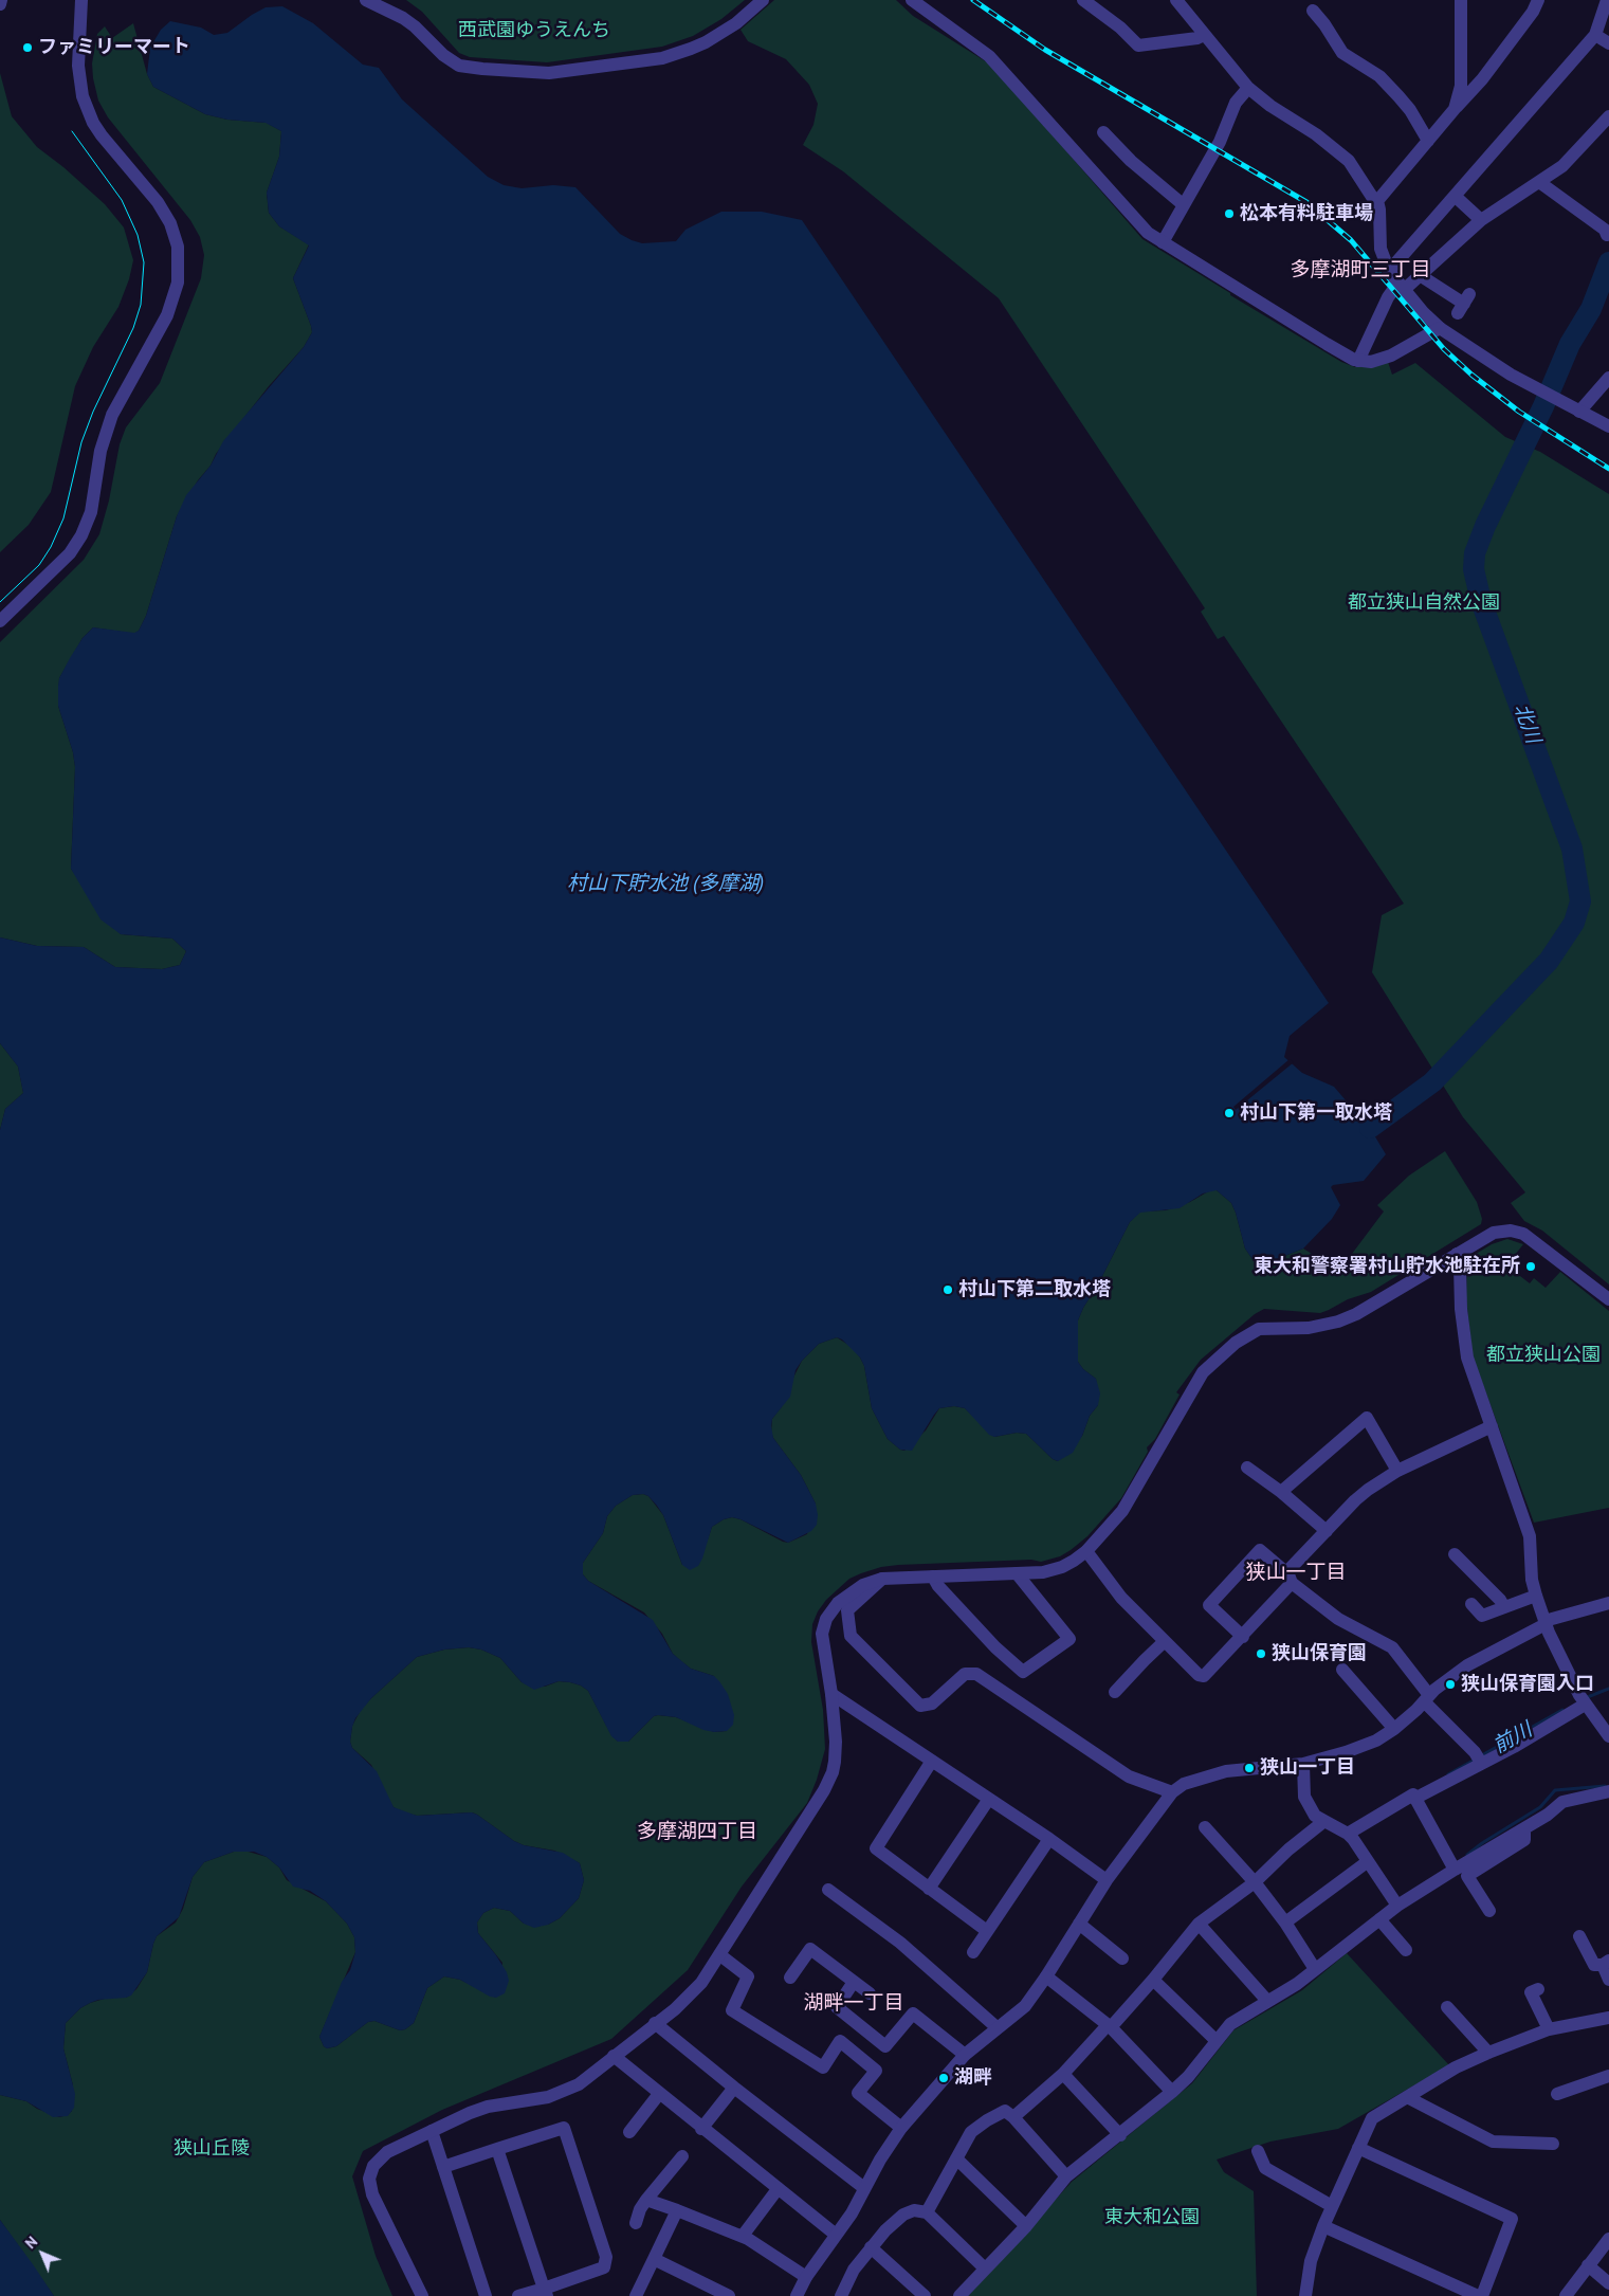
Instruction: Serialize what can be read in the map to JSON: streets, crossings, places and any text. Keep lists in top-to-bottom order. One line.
{"districts":["多摩湖町三丁目","狭山一丁目","多摩湖四丁目","湖畔一丁目"],"water":["北川","村山下貯水池 (多摩湖)","前川"],"parks":["西武園ゆうえんち","都立狭山自然公園","都立狭山公園","狭山丘陵","東大和公園"],"places":["ファミリーマート","松本有料駐車場","村山下第一取水塔","東大和警察署村山貯水池駐在所","村山下第二取水塔","狭山保育園","狭山保育園入口","狭山一丁目","湖畔"],"north":"top left"}
